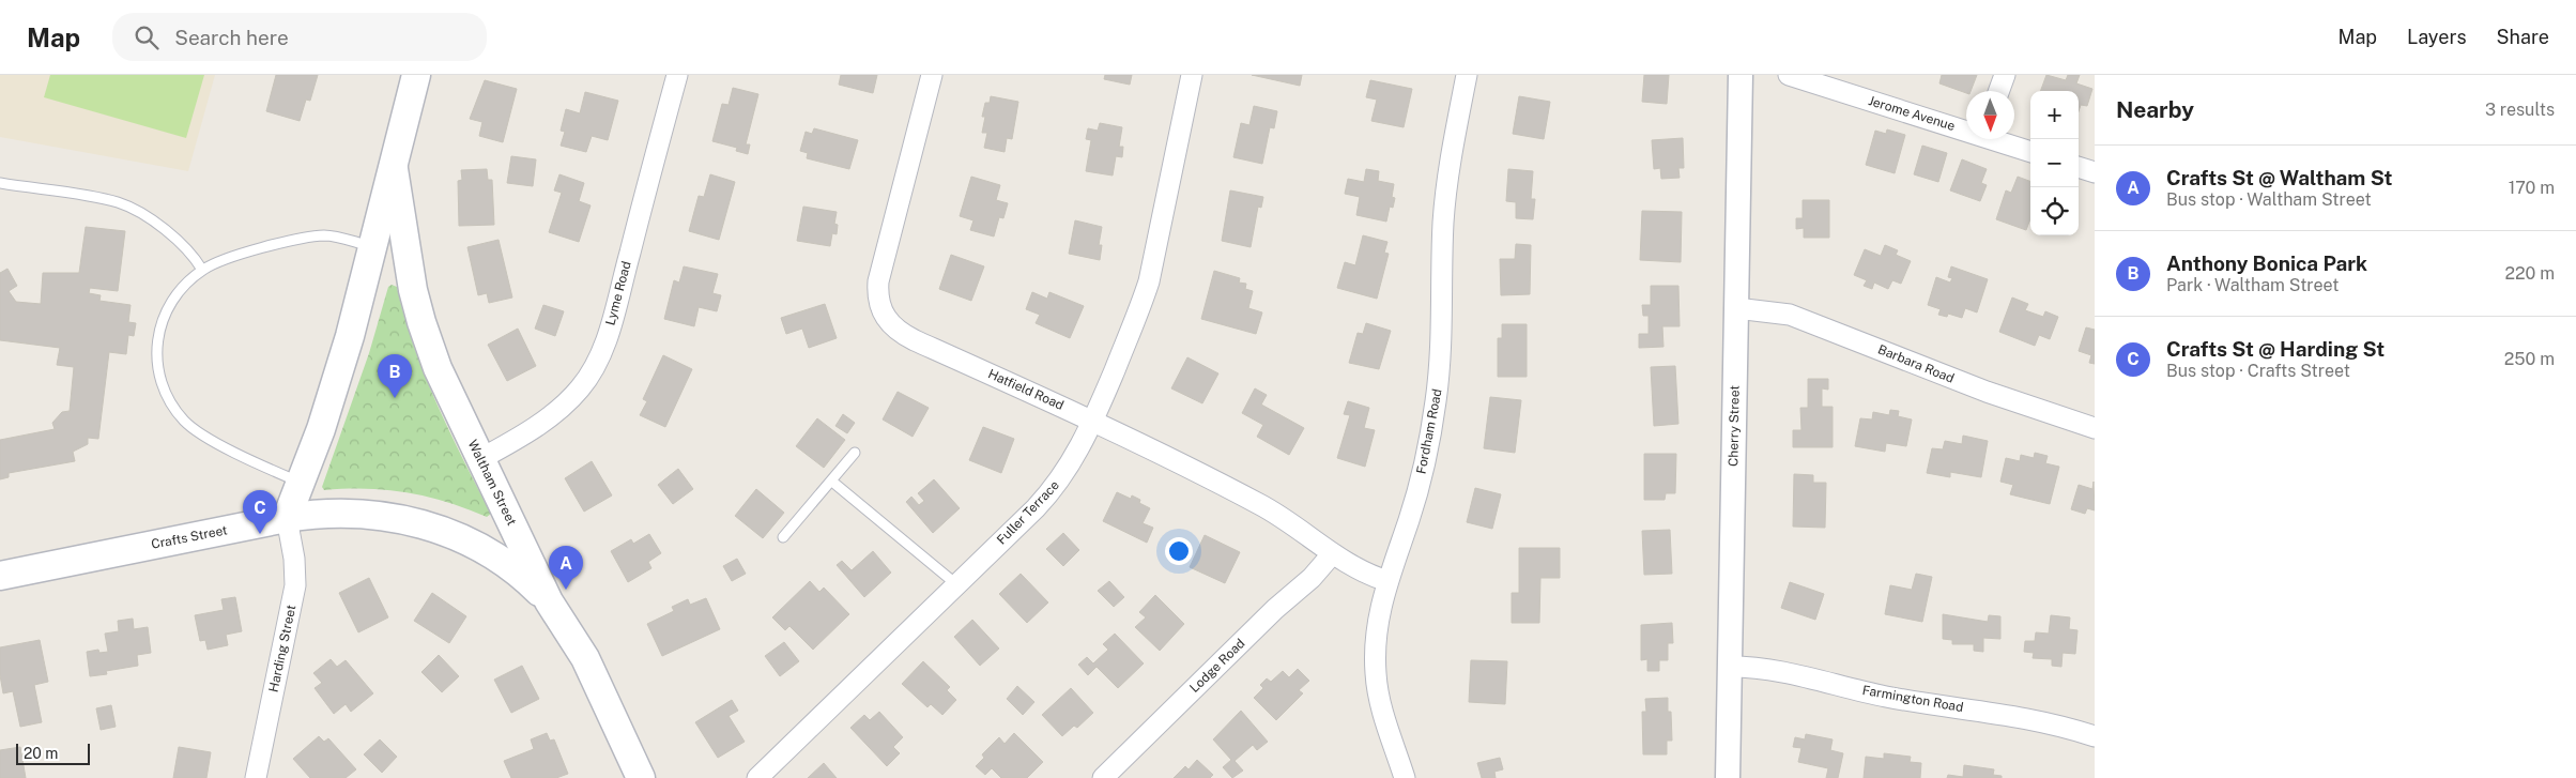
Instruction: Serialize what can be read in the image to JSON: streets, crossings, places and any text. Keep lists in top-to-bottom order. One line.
{"streets":{"main road":["Waltham Street","Crafts Street"],"street":["Jerome Avenue","Lyme Road","Barbara Road","Hatfield Road","Cherry Street","Fordham Road","Fuller Terrace","Harding Street","Lodge Road","Farmington Road"]},"crossings":[["Lyme Road","Waltham Street"],["Barbara Road","Cherry Street"],["Hatfield Road","Fordham Road"],["Hatfield Road","Fuller Terrace"],["Hatfield Road","Lodge Road"],["Cherry Street","Farmington Road"],["Waltham Street","Crafts Street"],["Waltham Street","Harding Street"],["Crafts Street","Harding Street"]],"scale_bar":"20 m","north":"bottom","page":{"header":"Map","search":"Search here","nav":["Map","Layers","Share"],"heading":["Nearby","3 results"],"map_buttons":["+","−"],"list":[{"mark":"A","name":"Crafts St @ Waltham St","note":"Bus stop · Waltham Street","value":"170 m"},{"mark":"B","name":"Anthony Bonica Park","note":"Park · Waltham Street","value":"220 m"},{"mark":"C","name":"Crafts St @ Harding St","note":"Bus stop · Crafts Street","value":"250 m"}],"pins":["B","C","A"],"scale":"20 m"}}
